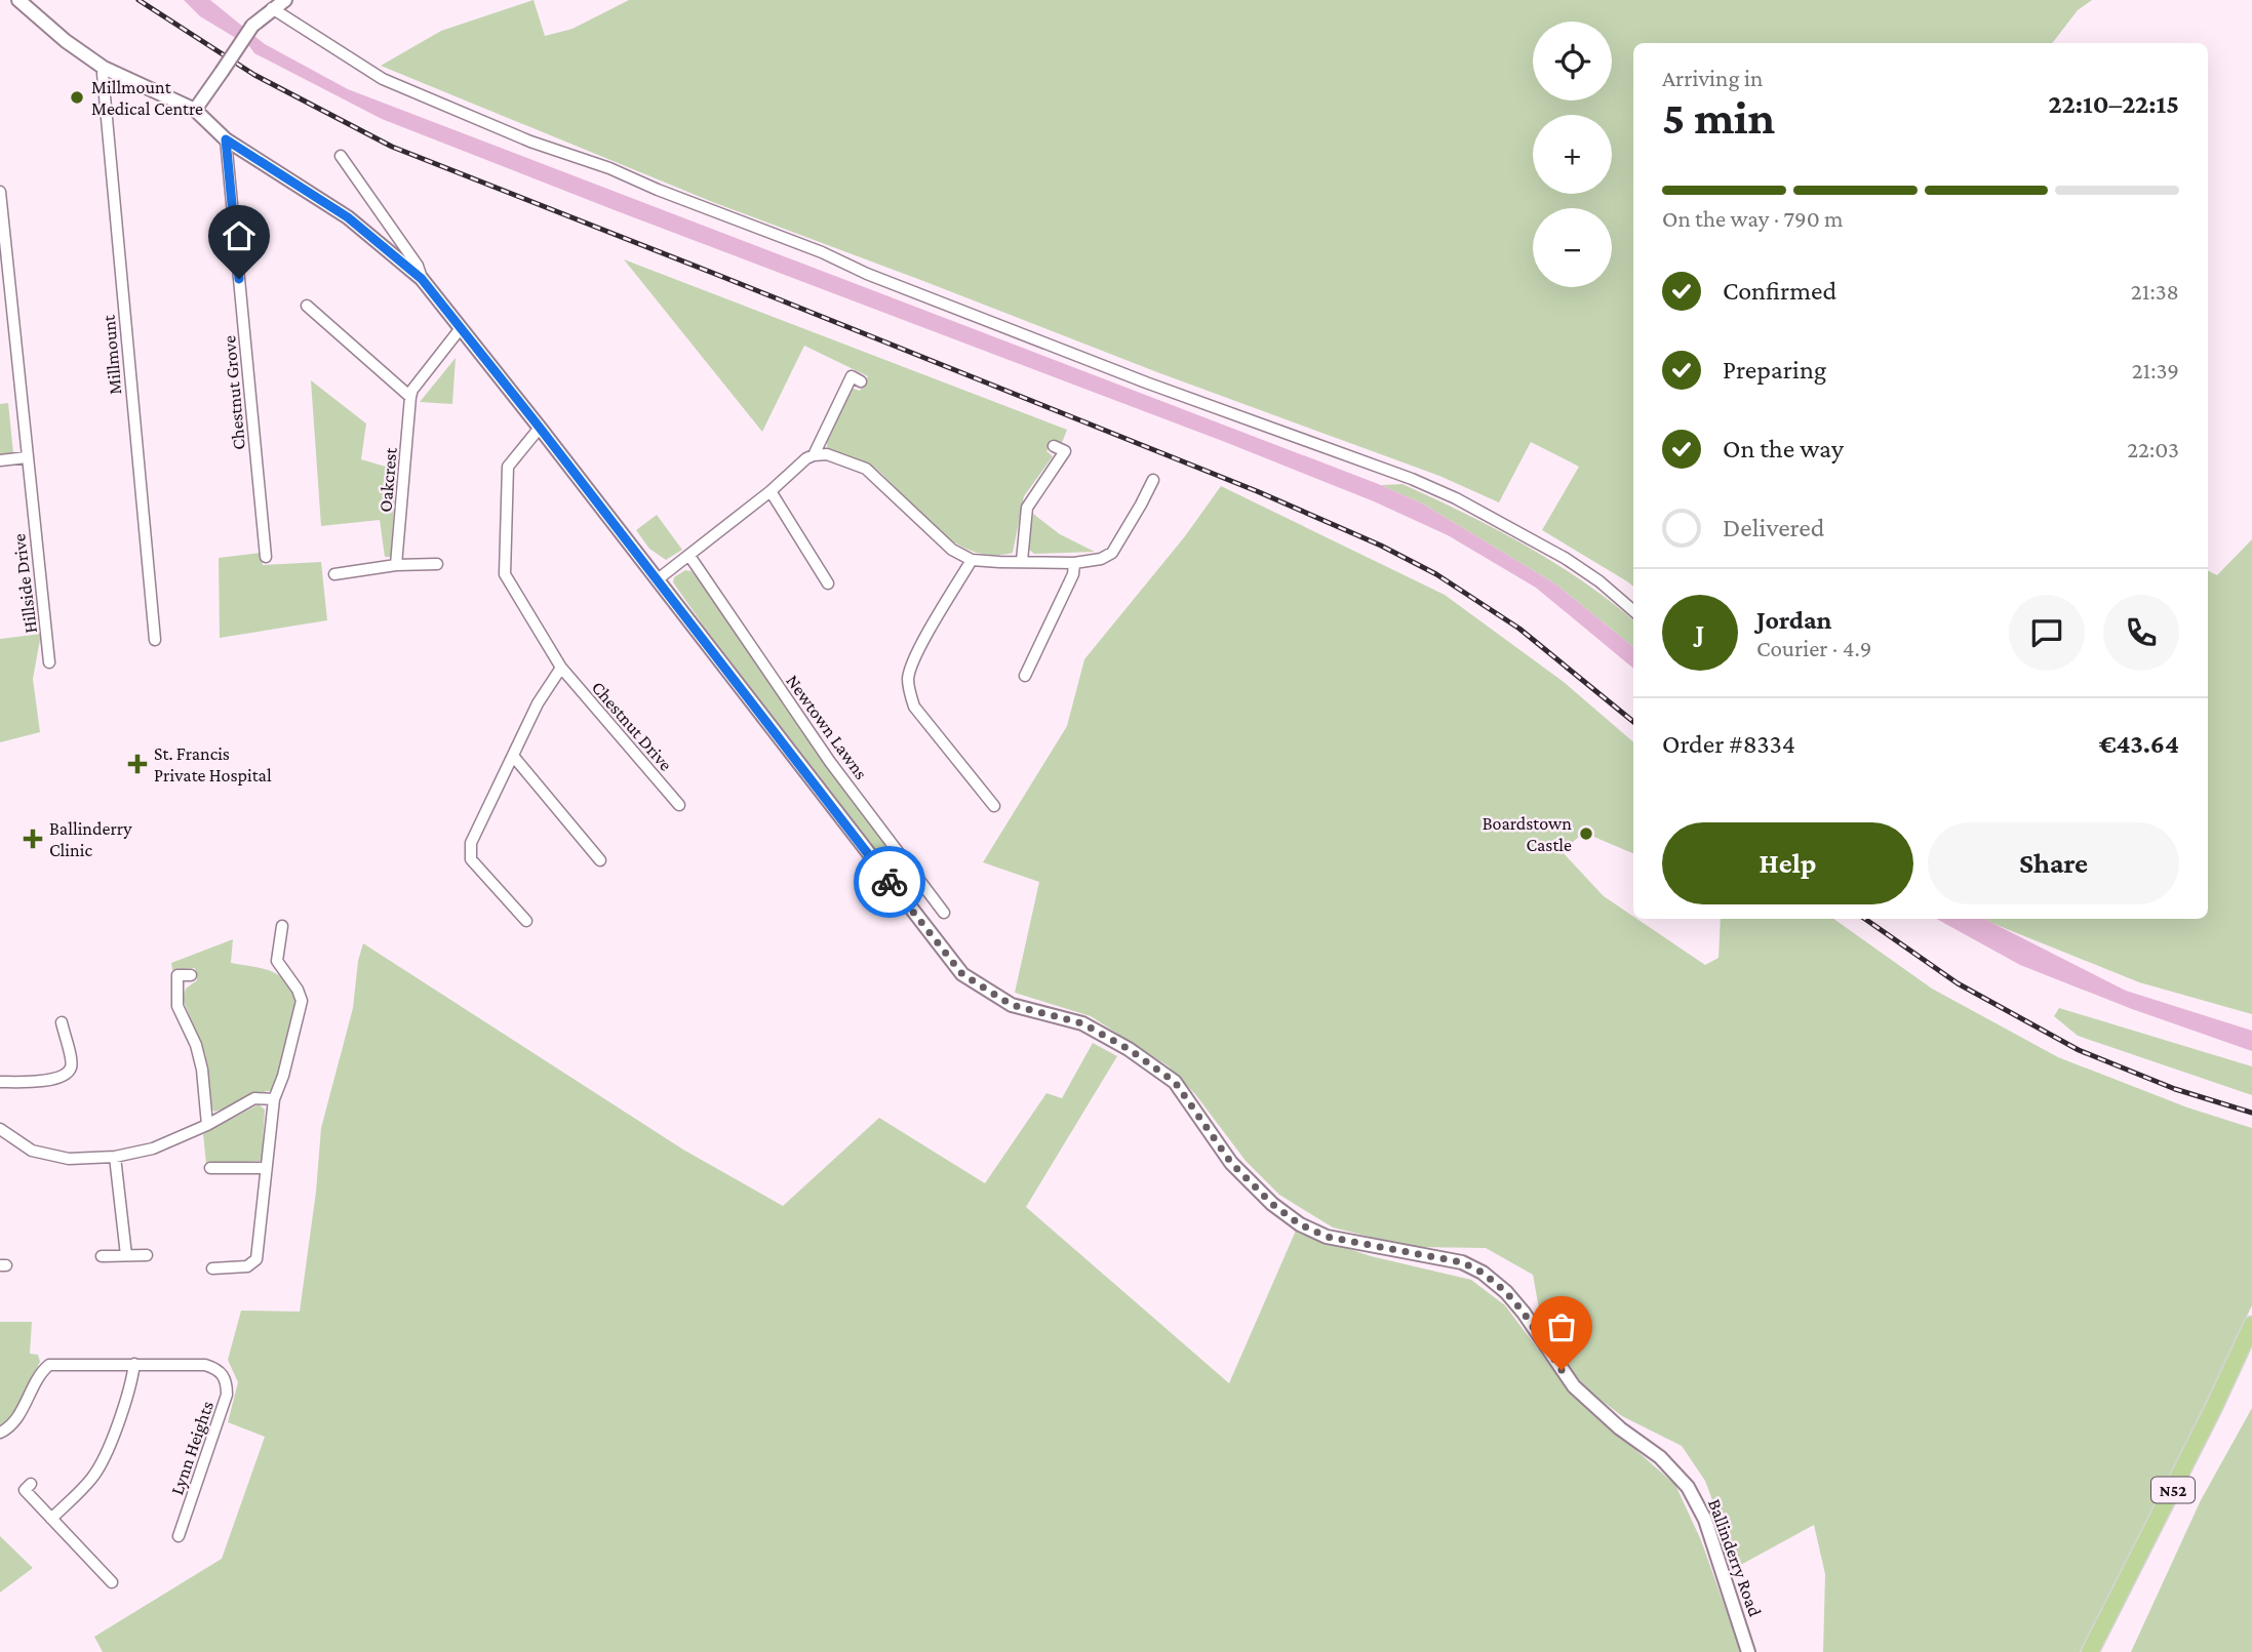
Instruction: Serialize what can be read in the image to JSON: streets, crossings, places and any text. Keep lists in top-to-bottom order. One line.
{"streets":{"main road":["N52"],"street":["Millmount","Chestnut Grove","Oakcrest","Hillside Drive","Chestnut Drive","Newtown Lawns","Lynn Heights","Ballinderry Road"]},"crossings":[["Millmount","Ballinderry Road"],["Chestnut Grove","Ballinderry Road"],["Oakcrest","Ballinderry Road"],["Chestnut Drive","Ballinderry Road"]],"places":{"other":["Millmount Medical Centre","Boardstown Castle"],"health":["St. Francis Private Hospital","Ballinderry Clinic"]},"page":{"map_buttons":["+","−"],"heading":["5 min","Arriving in","22:10–22:15"],"panel":["Jordan","Courier · 4.9","Order #8334","€43.64"],"bar":"On the way · 790 m","list":[["Confirmed","21:38"],["Preparing","21:39"],["On the way","22:03"],"Delivered"],"round":"J","buttons":["Help","Share"]}}
